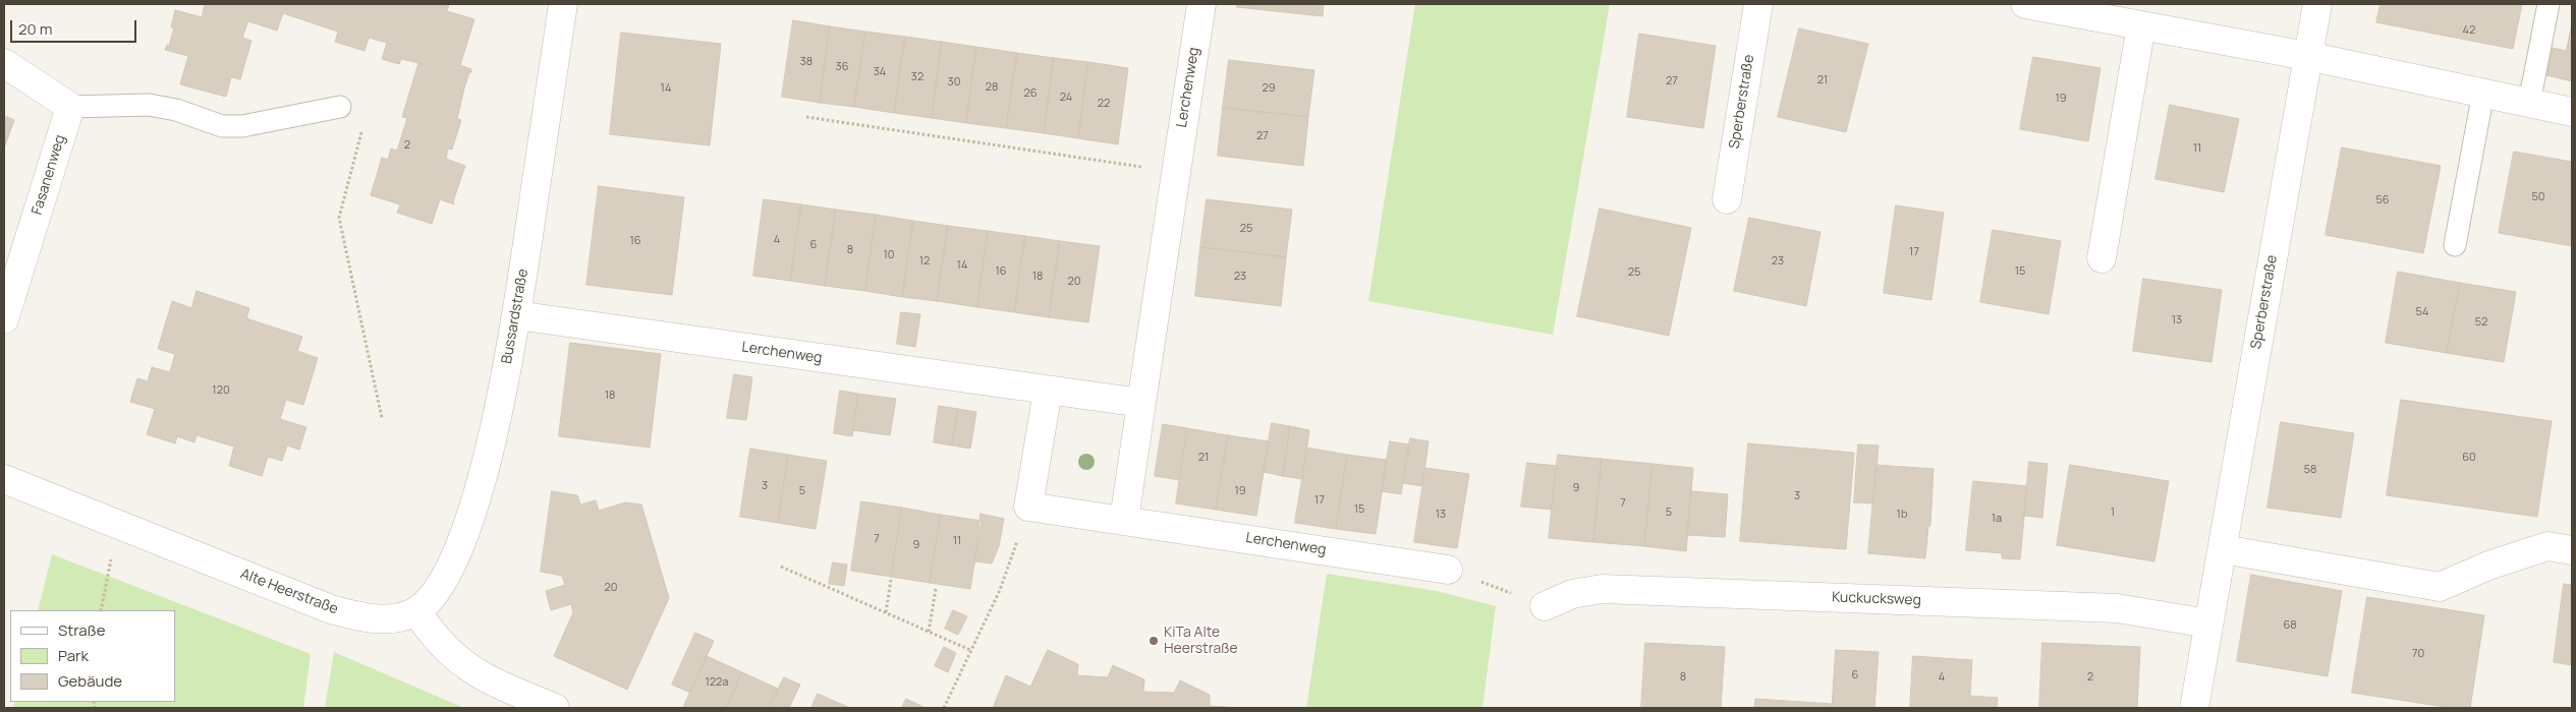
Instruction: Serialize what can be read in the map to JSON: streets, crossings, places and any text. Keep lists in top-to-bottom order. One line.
{"streets":{"street":["Lerchenweg","Sperberstraße","Fasanenweg","Bussardstraße","Alte Heerstraße","Kuckucksweg"]},"crossings":[["Lerchenweg","Bussardstraße"],["Sperberstraße","Kuckucksweg"],["Bussardstraße","Alte Heerstraße"]],"places":["KiTa Alte Heerstraße"],"house_numbers":["42","38","36","34","32","21","27","30","28","14","29","26","24","19","22","27","2","11","50","56","25","4","16","6","8","17","10","12","23","14","16","15","25","18","23","20","54","13","52","120","18","21","60","58","3","9","5","19","3","17","7","15","5","1","13","1b","1a","7","11","9","20","68","70","6","8","4","2","122a"],"legend":["Straße","Park","Gebäude"],"scale_bar":"20 m"}
